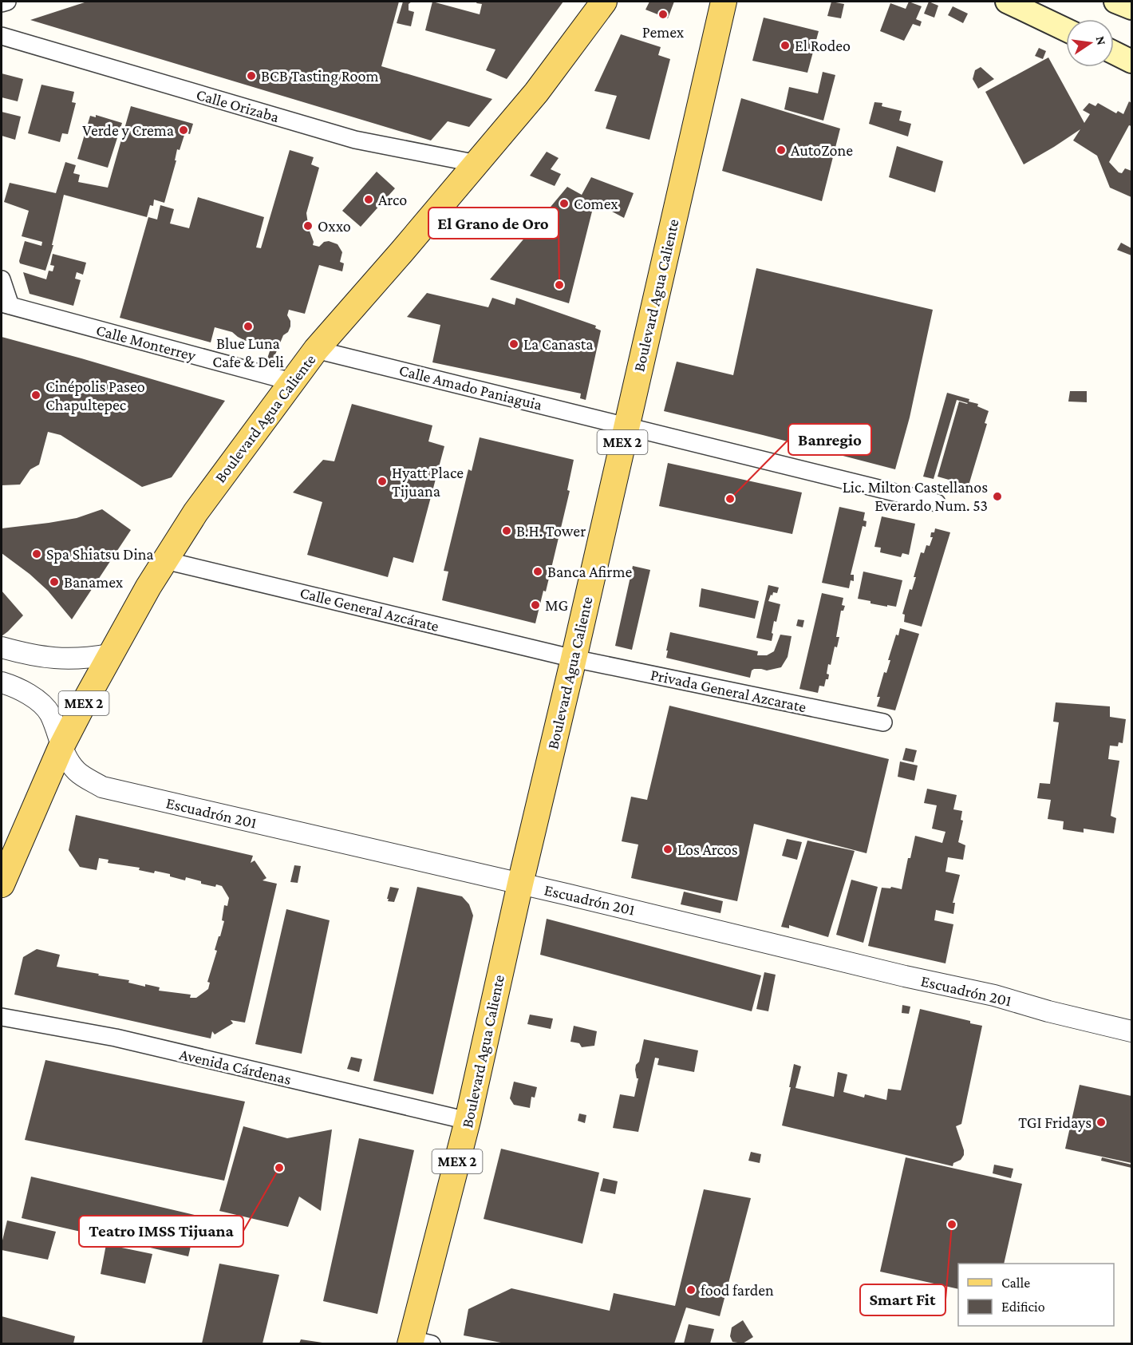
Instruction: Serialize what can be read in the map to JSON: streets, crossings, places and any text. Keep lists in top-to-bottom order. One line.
{"streets":{"main road":["Boulevard Agua Caliente","MEX 2"],"street":["Calle Orizaba","Calle Monterrey","Calle Amado Paniaguia","Calle General Azcárate","Privada General Azcarate","Escuadrón 201","Avenida Cárdenas"]},"crossings":[["Calle Orizaba","Boulevard Agua Caliente"],["Boulevard Agua Caliente","Calle Monterrey"],["Boulevard Agua Caliente","Calle Amado Paniaguia"],["Boulevard Agua Caliente","Calle General Azcárate"],["Boulevard Agua Caliente","Privada General Azcarate"],["Boulevard Agua Caliente","Escuadrón 201"],["Boulevard Agua Caliente","Avenida Cárdenas"],["Calle General Azcárate","Privada General Azcarate"]],"places":["Pemex","El Rodeo","BCB Tasting Room","Verde y Crema","AutoZone","Arco","Comex","Oxxo","El Grano de Oro","Blue Luna Cafe & Deli","La Canasta","Cinépolis Paseo Chapultepec","Hyatt Place Tijuana","Lic. Milton Castellanos Everardo Num. 53","Banregio","B.H. Tower","Spa Shiatsu Dina","Banca Afirme","Banamex","MG","Los Arcos","TGI Fridays","Teatro IMSS Tijuana","Smart Fit","food farden"],"legend":["Calle","Edificio"],"north":"right"}
